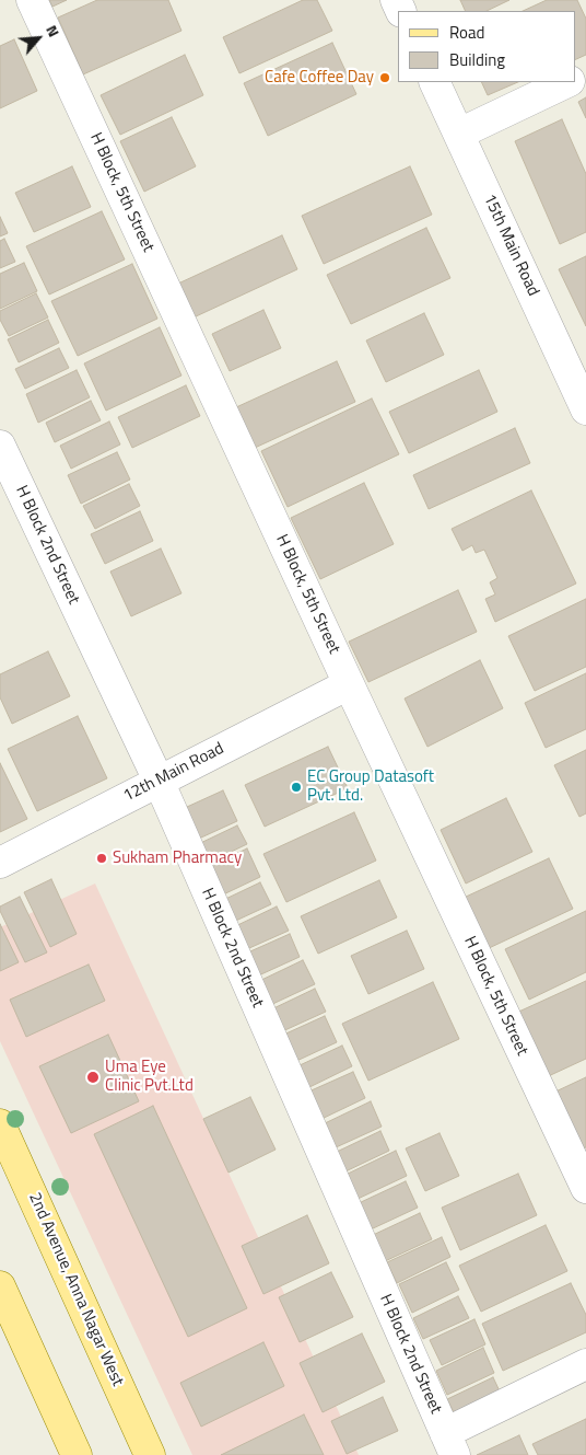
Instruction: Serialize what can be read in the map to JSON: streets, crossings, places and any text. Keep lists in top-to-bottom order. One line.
{"streets":{"main road":["2nd Avenue, Anna Nagar West"],"street":["H Block, 5th Street","15th Main Road","H Block 2nd Street","12th Main Road"]},"crossings":[["H Block, 5th Street","12th Main Road"],["H Block 2nd Street","12th Main Road"]],"places":["Cafe Coffee Day","EC Group Datasoft Pvt. Ltd.","Sukham Pharmacy","Uma Eye Clinic Pvt.Ltd"],"legend":["Road","Building"],"north":"top right"}
